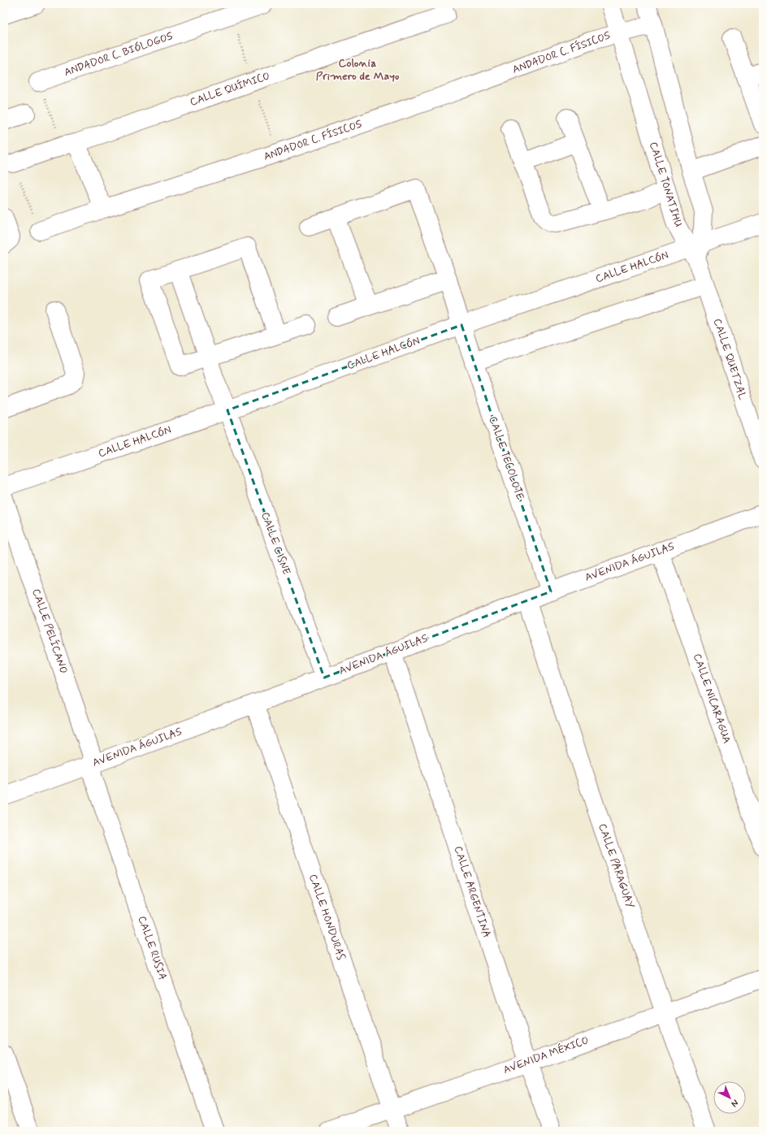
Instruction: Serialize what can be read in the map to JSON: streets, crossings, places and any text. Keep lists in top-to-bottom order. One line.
{"streets":{"street":["ANDADOR C. FÍSICOS","ANDADOR C. BIÓLOGOS","CALLE QUÍMICO","CALLE TONATIHU","CALLE HALCÓN","CALLE QUETZAL","CALLE TECOLOTE","CALLE CISNE","AVENIDA ÁGUILAS","CALLE PELÍCANO","CALLE NICARAGUA","CALLE PARAGUAY","CALLE ARGENTINA","CALLE HONDURAS","CALLE RUSIA","AVENIDA MÉXICO"]},"crossings":[["ANDADOR C. FÍSICOS","CALLE TONATIHU"],["CALLE TONATIHU","CALLE HALCÓN"],["CALLE TONATIHU","CALLE QUETZAL"],["CALLE HALCÓN","CALLE QUETZAL"],["CALLE HALCÓN","CALLE TECOLOTE"],["CALLE HALCÓN","CALLE CISNE"],["CALLE TECOLOTE","AVENIDA ÁGUILAS"],["CALLE CISNE","AVENIDA ÁGUILAS"],["AVENIDA ÁGUILAS","CALLE PELÍCANO"],["AVENIDA ÁGUILAS","CALLE NICARAGUA"],["AVENIDA ÁGUILAS","CALLE PARAGUAY"],["AVENIDA ÁGUILAS","CALLE ARGENTINA"],["AVENIDA ÁGUILAS","CALLE HONDURAS"],["AVENIDA ÁGUILAS","CALLE RUSIA"],["CALLE PELÍCANO","CALLE RUSIA"],["CALLE PARAGUAY","AVENIDA MÉXICO"],["CALLE ARGENTINA","AVENIDA MÉXICO"],["CALLE HONDURAS","AVENIDA MÉXICO"]],"districts":["Colonia Primero de Mayo"],"north":"bottom right"}
